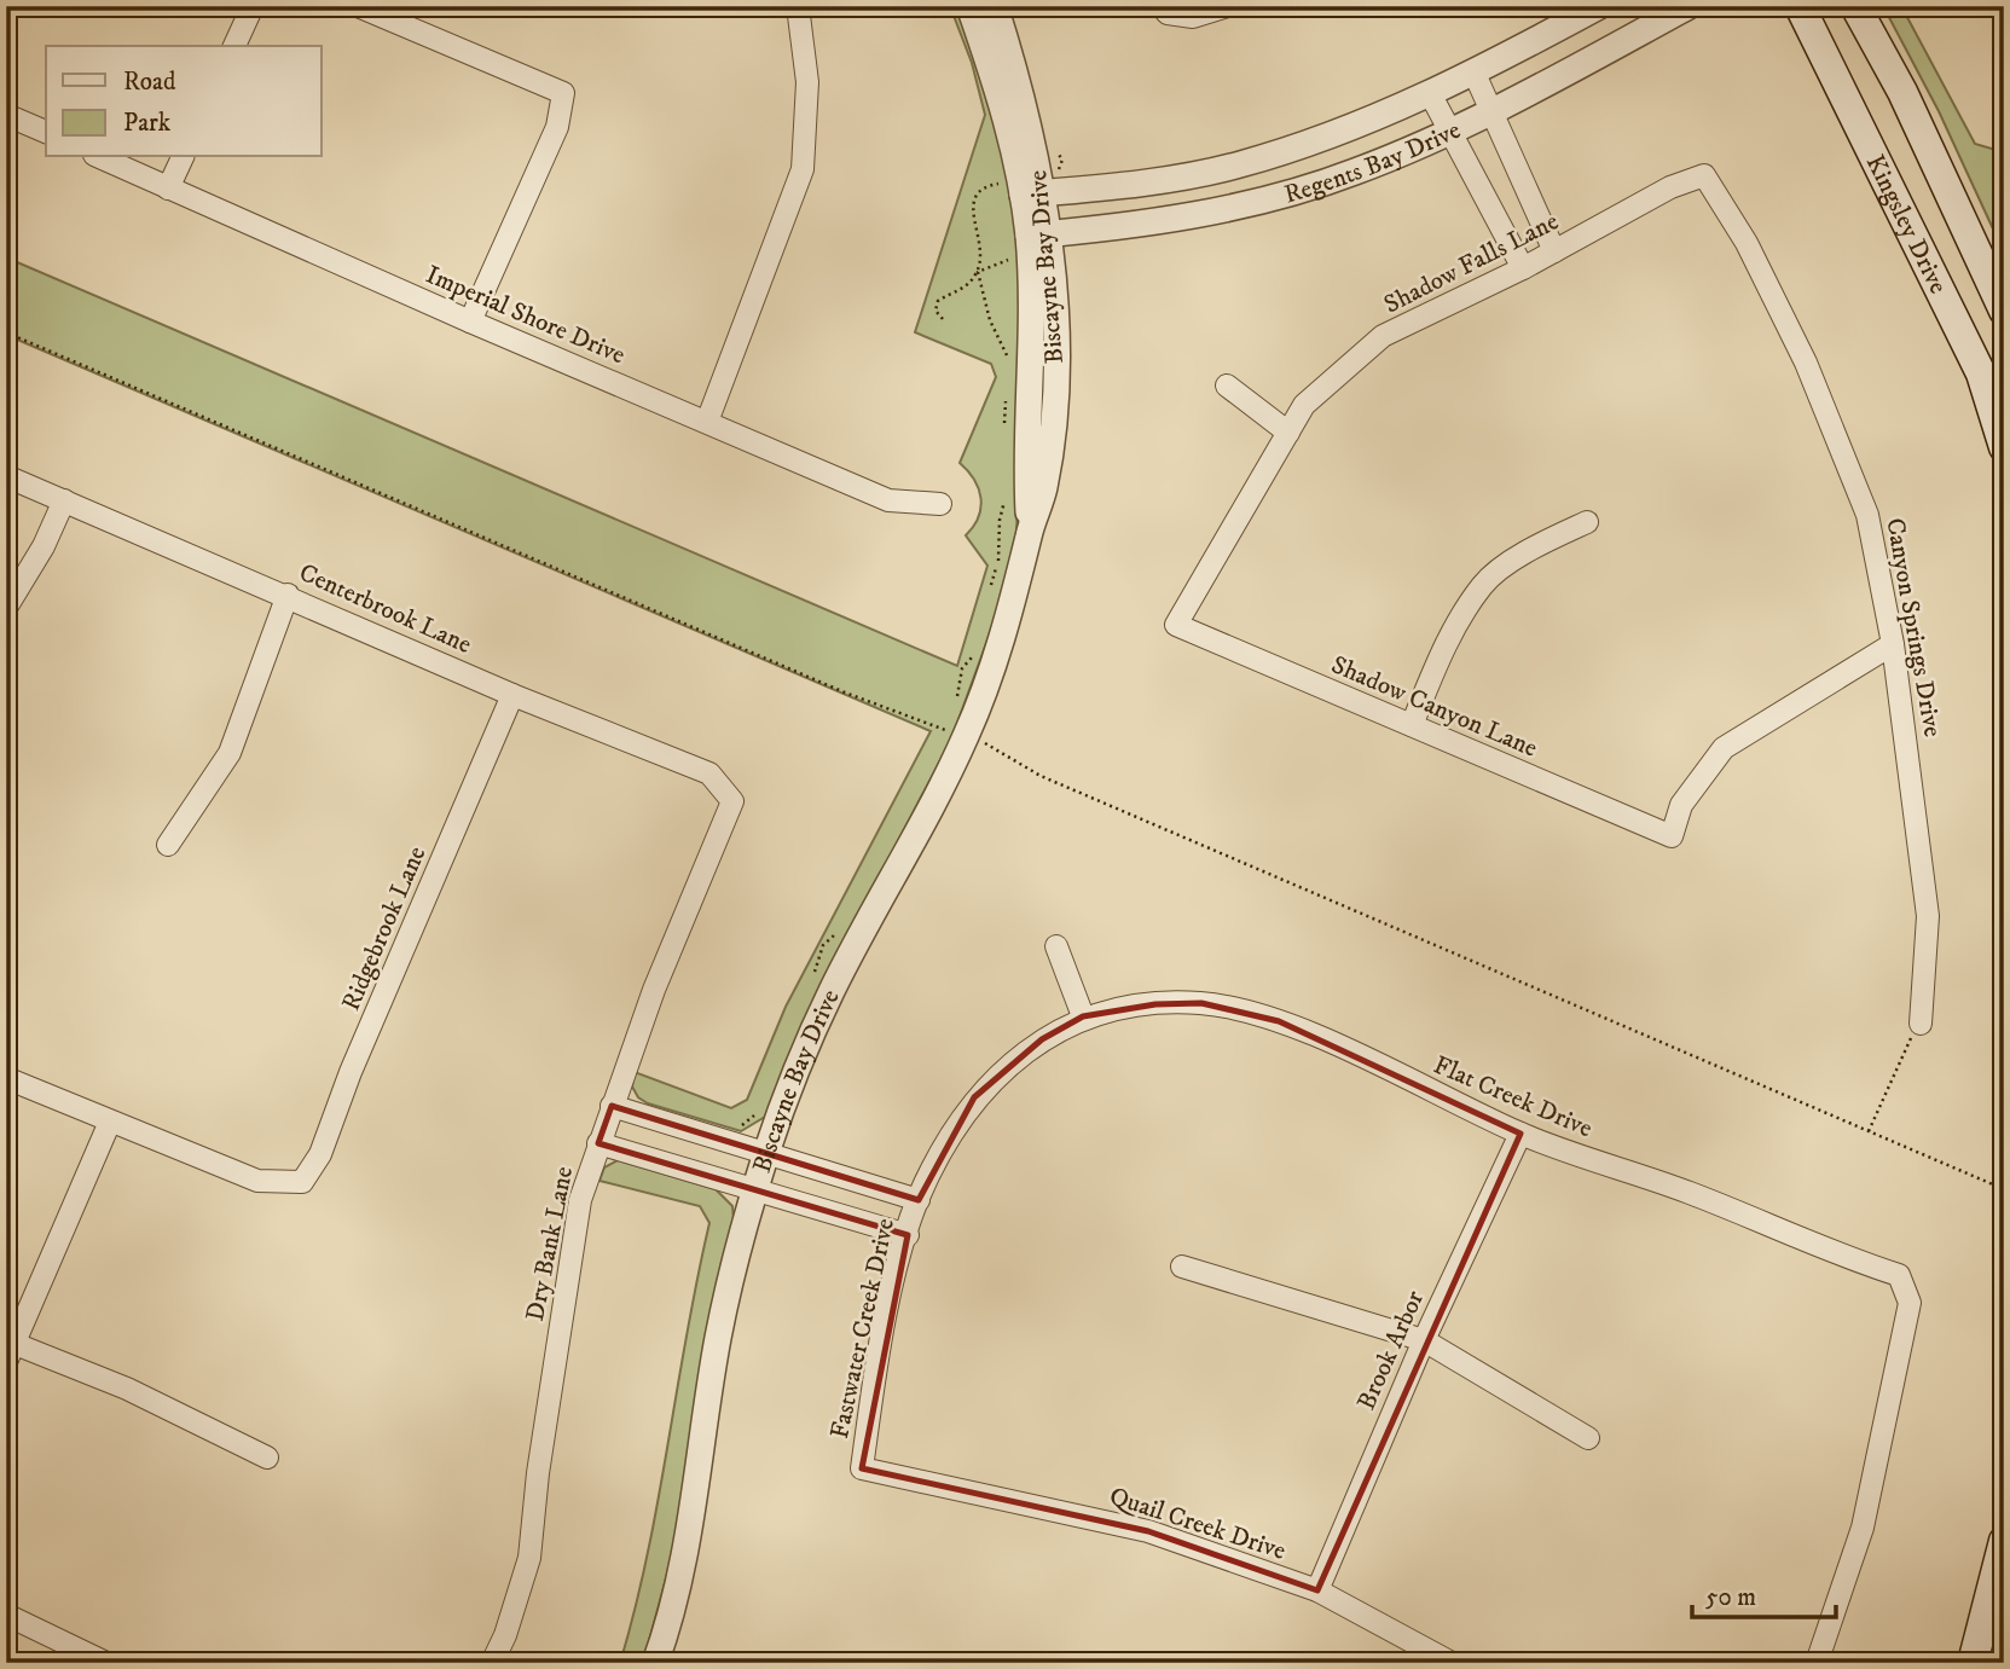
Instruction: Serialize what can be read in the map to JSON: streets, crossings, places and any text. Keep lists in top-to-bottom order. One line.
{"streets":{"main road":["Kingsley Drive"],"street":["Regents Bay Drive","Shadow Falls Lane","Biscayne Bay Drive","Imperial Shore Drive","Centerbrook Lane","Canyon Springs Drive","Shadow Canyon Lane","Ridgebrook Lane","Flat Creek Drive","Dry Bank Lane","Fastwater Creek Drive","Brook Arbor","Quail Creek Drive"]},"crossings":[["Regents Bay Drive","Biscayne Bay Drive"],["Shadow Falls Lane","Canyon Springs Drive"],["Shadow Falls Lane","Shadow Canyon Lane"],["Centerbrook Lane","Ridgebrook Lane"],["Centerbrook Lane","Dry Bank Lane"],["Canyon Springs Drive","Shadow Canyon Lane"],["Flat Creek Drive","Fastwater Creek Drive"],["Flat Creek Drive","Brook Arbor"],["Fastwater Creek Drive","Quail Creek Drive"],["Brook Arbor","Quail Creek Drive"]],"legend":["Road","Park"],"scale_bar":"50 m"}
